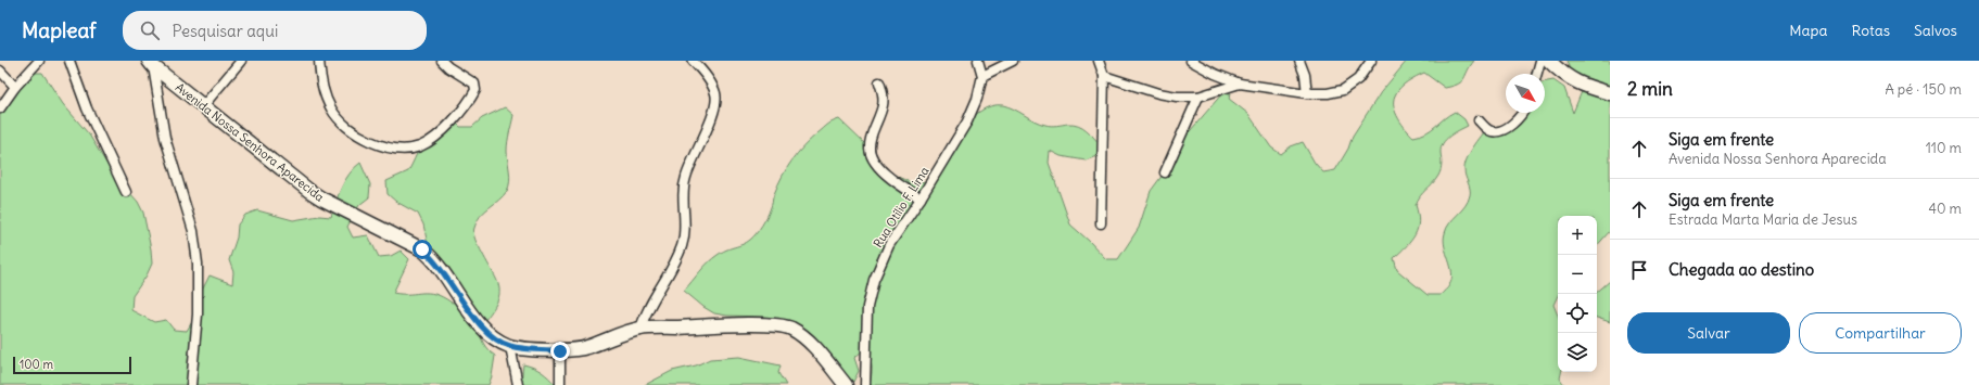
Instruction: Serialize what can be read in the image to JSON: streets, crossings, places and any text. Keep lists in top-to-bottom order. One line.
{"streets":{"street":["Avenida Nossa Senhora Aparecida","Rua Otílio F. Lima"]},"scale_bar":"100 m","north":"bottom right","page":{"header":"Mapleaf","search":"Pesquisar aqui","nav":["Mapa","Rotas","Salvos"],"heading":["2 min","A pé · 150 m"],"list":[["Siga em frente","Avenida Nossa Senhora Aparecida","110 m"],["Siga em frente","Estrada Marta Maria de Jesus","40 m"],"Chegada ao destino"],"map_buttons":["+","−"],"buttons":["Salvar","Compartilhar"],"scale":"100 m"}}
